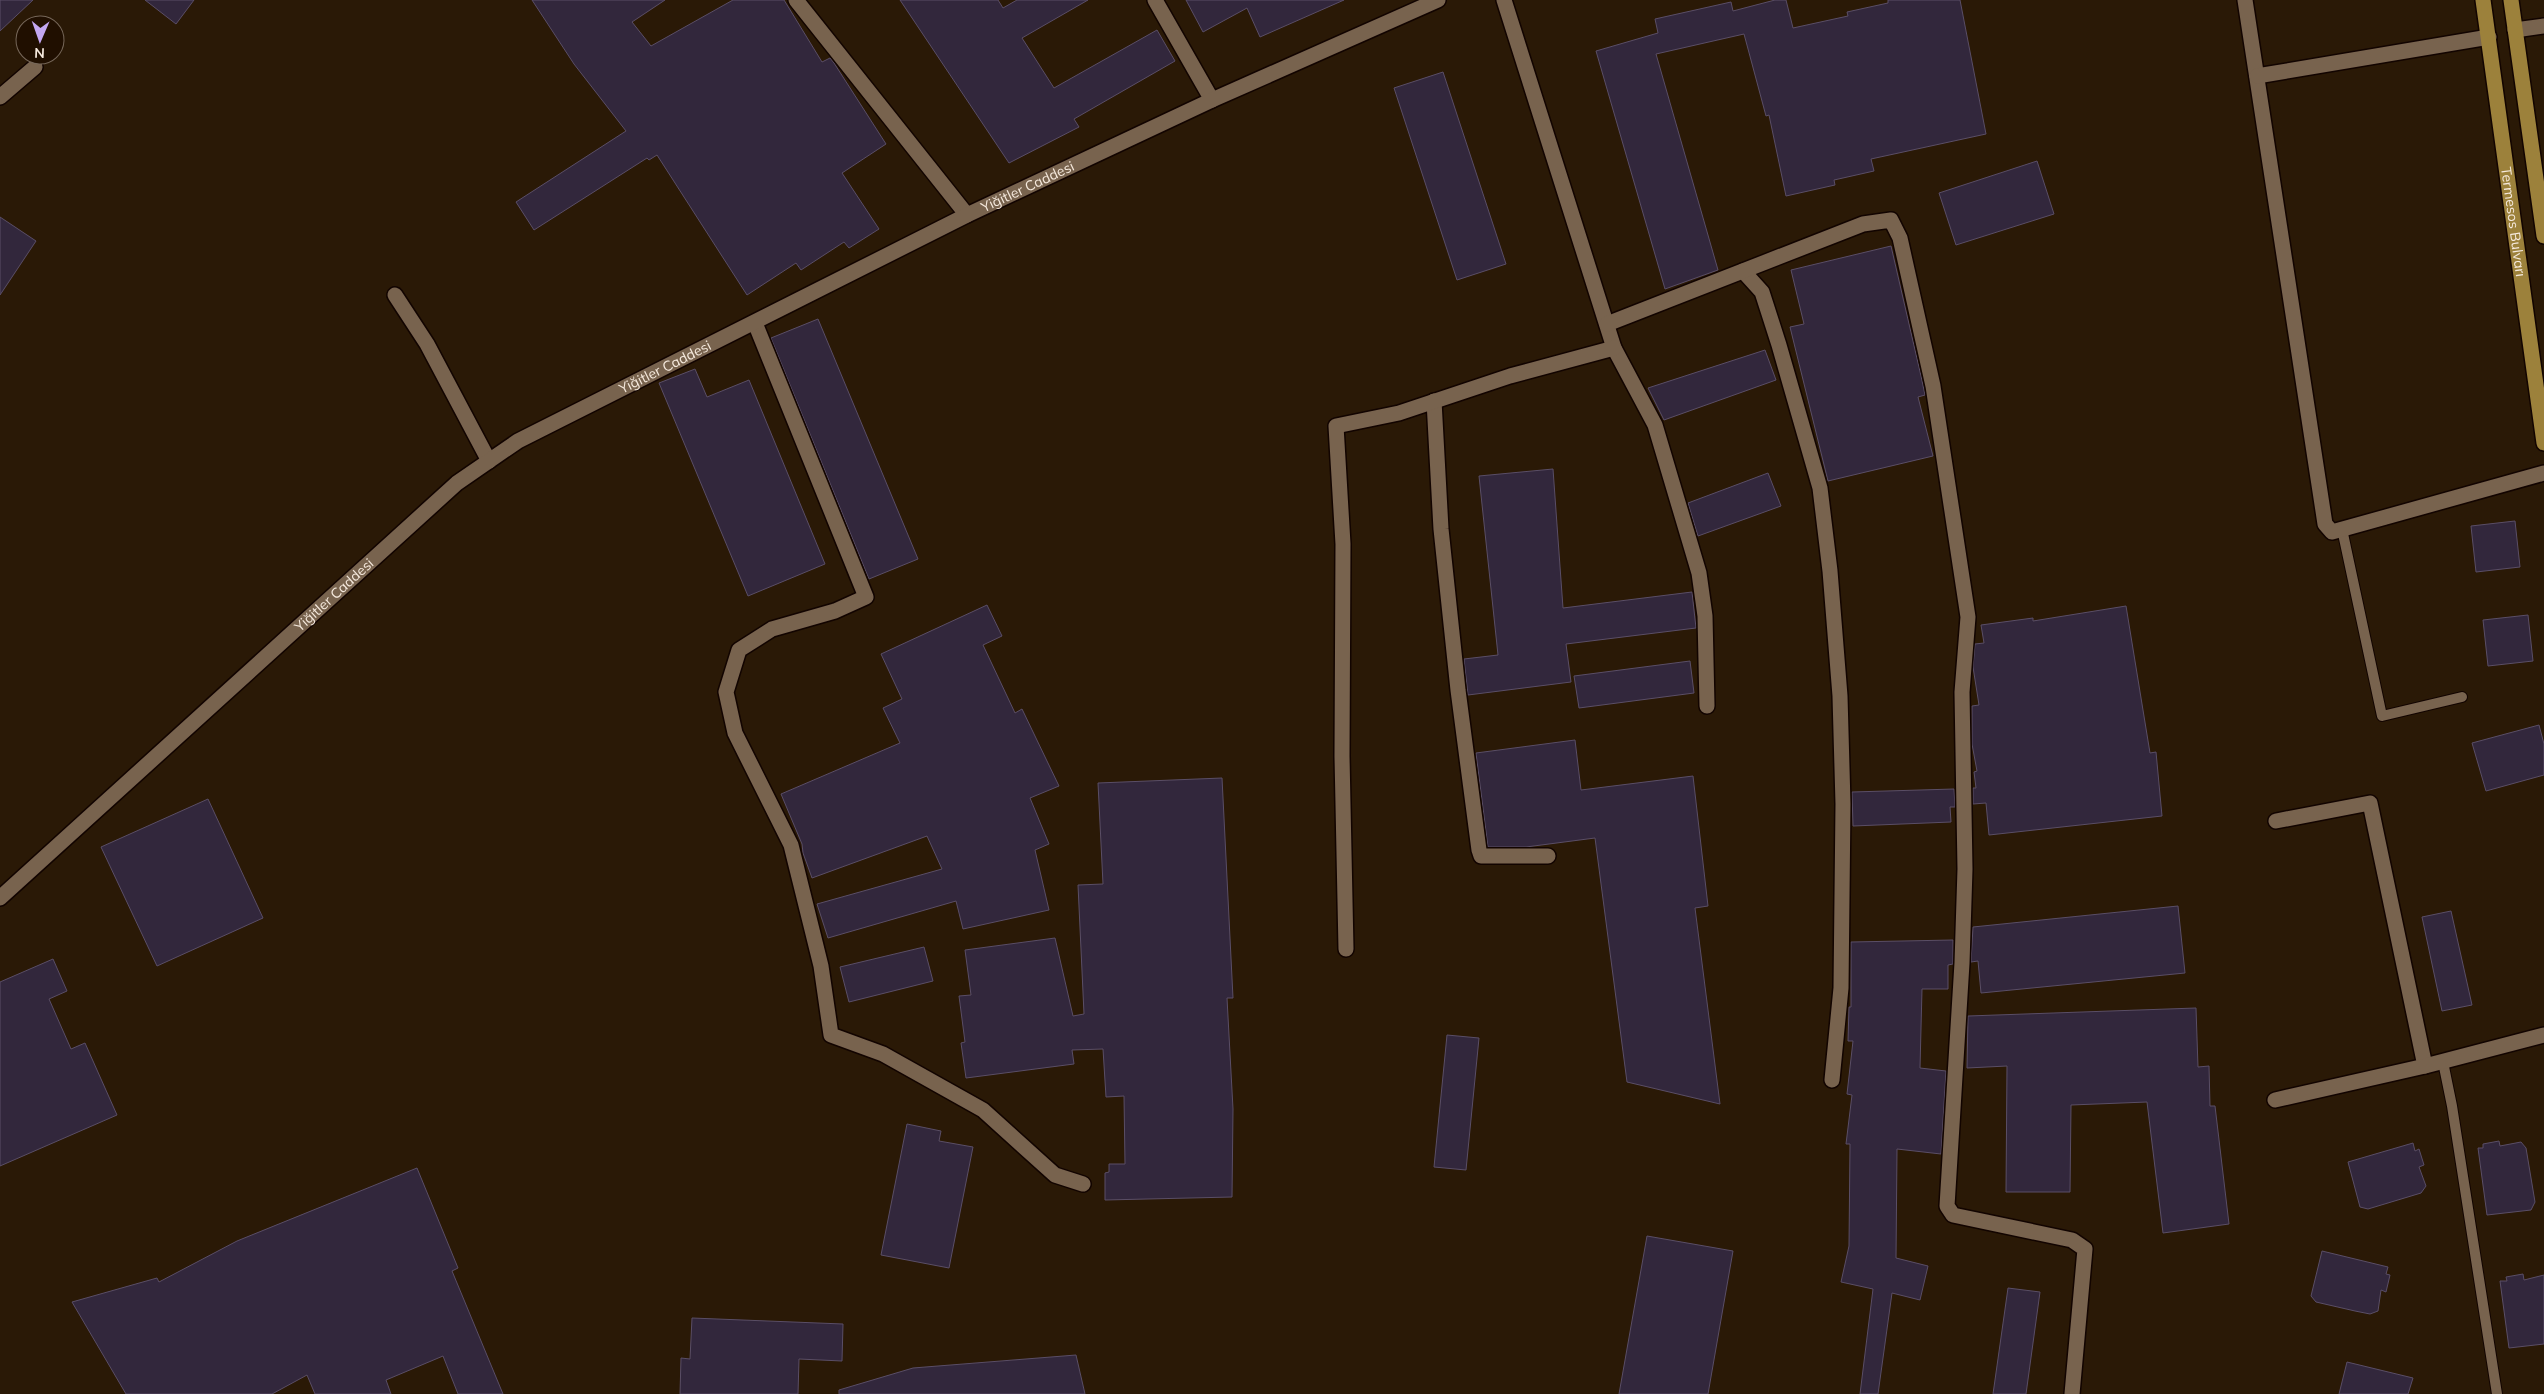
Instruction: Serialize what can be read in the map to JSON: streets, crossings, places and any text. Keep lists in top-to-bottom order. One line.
{"streets":{"main road":["Termesos Bulvarı"],"street":["Yiğitler Caddesi"]},"north":"bottom"}
